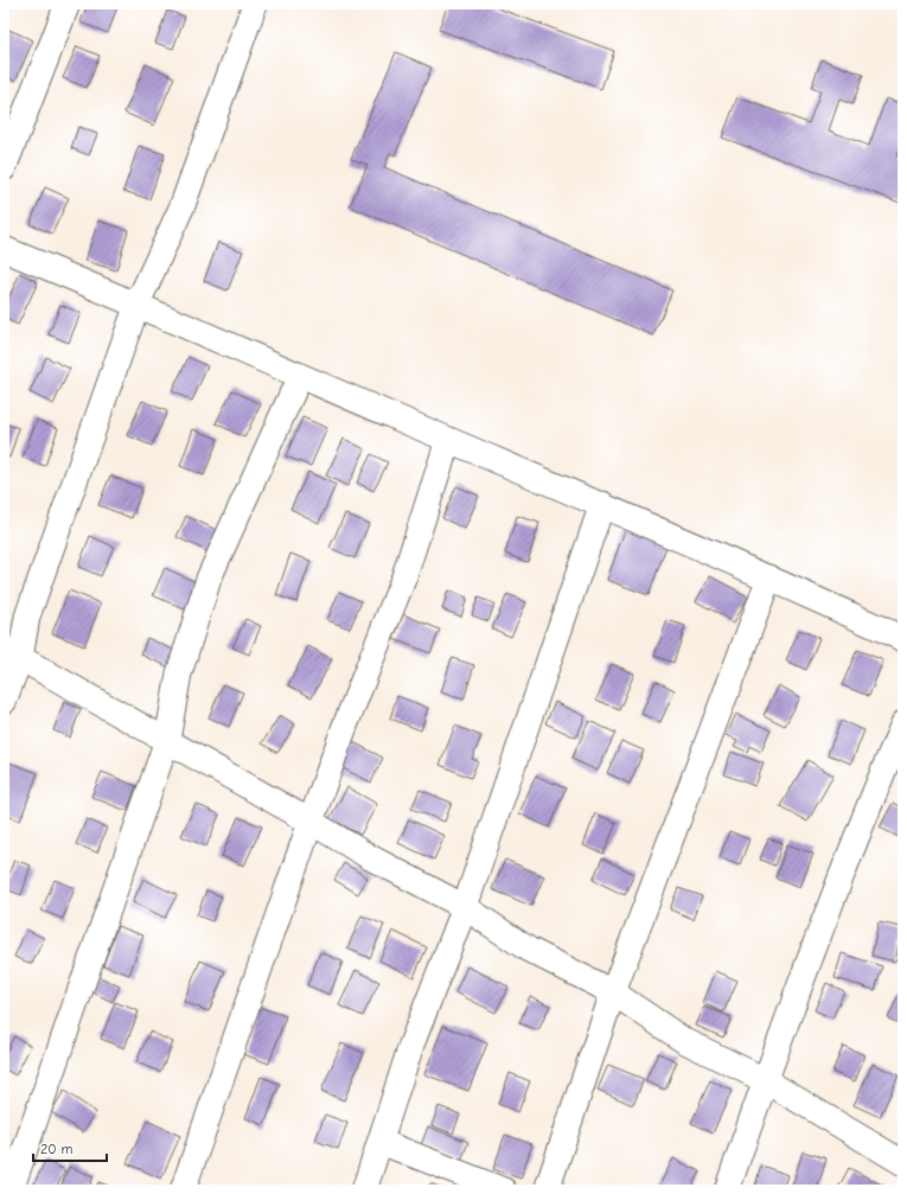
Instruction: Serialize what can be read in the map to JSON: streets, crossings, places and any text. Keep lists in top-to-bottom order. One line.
{"scale_bar":"20 m"}
